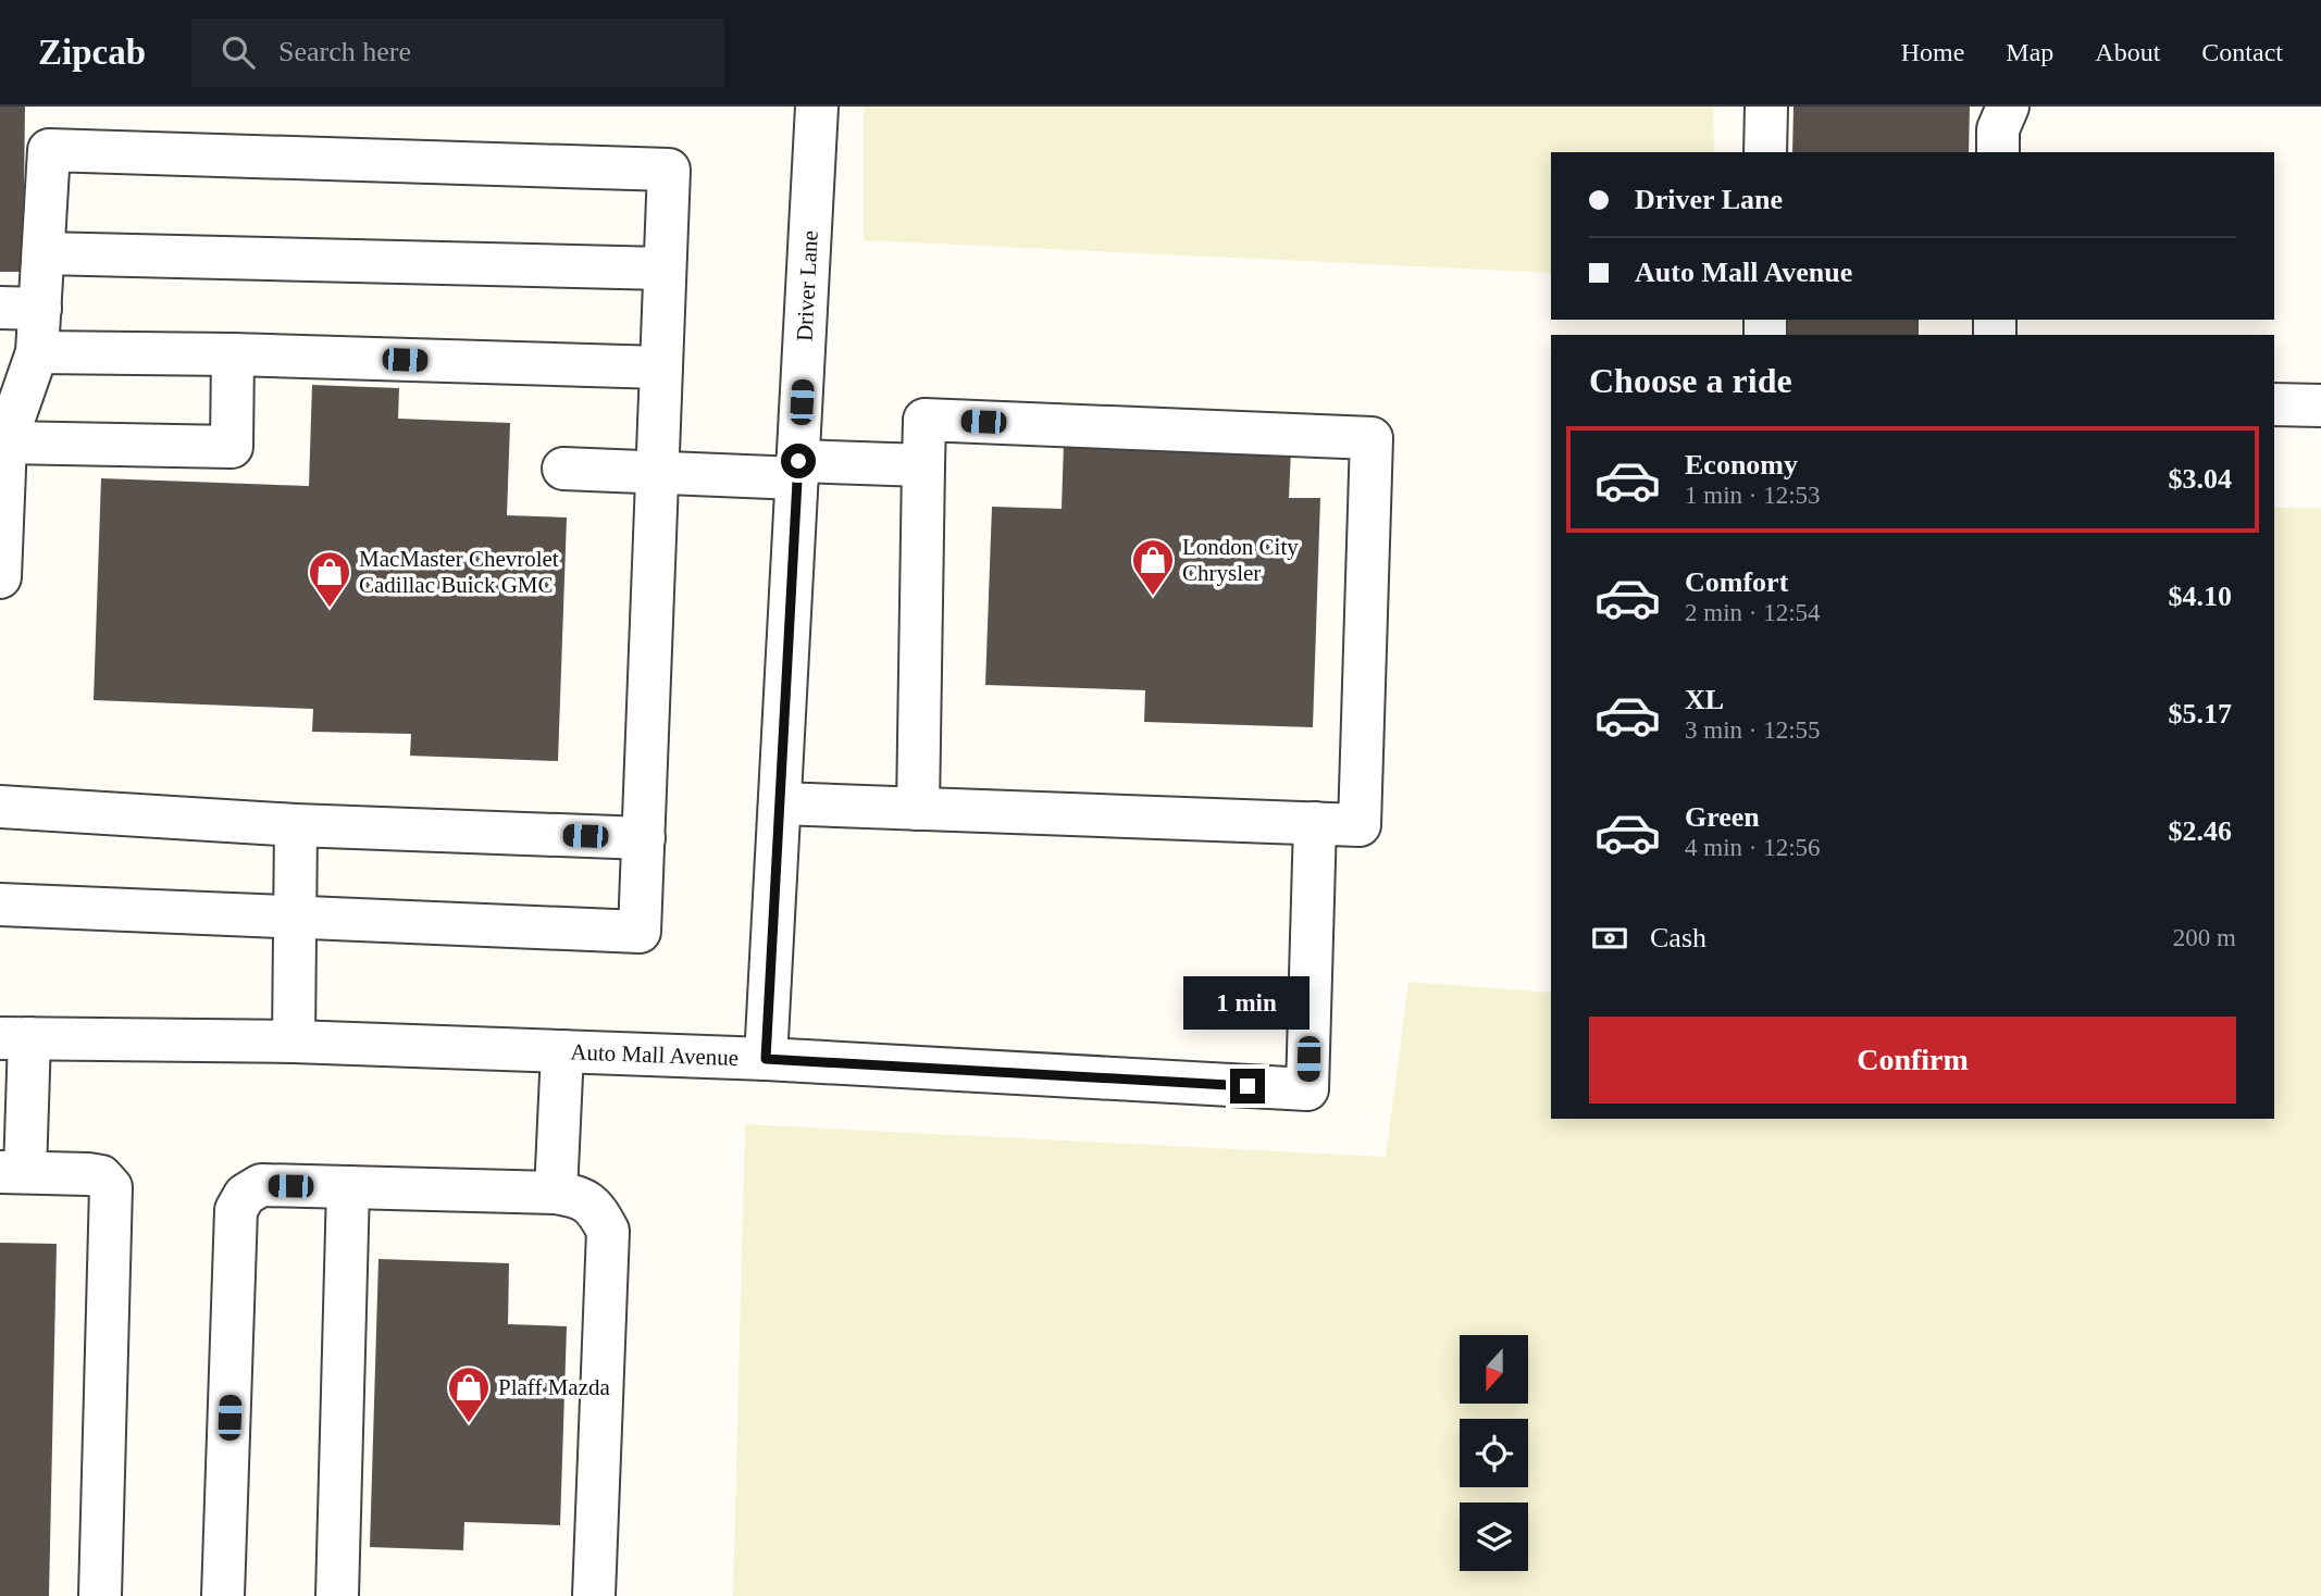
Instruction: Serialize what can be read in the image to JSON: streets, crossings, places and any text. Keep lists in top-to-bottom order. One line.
{"streets":{"street":["Driver Lane","Auto Mall Avenue"]},"crossings":[["Driver Lane","Auto Mall Avenue"]],"places":{"shop":["London City Chrysler","MacMaster Chevrolet Cadillac Buick GMC","Plaff Mazda"]},"north":"bottom","page":{"header":"Zipcab","search":"Search here","nav":["Home","Map","About","Contact"],"banner":["Driver Lane","Auto Mall Avenue"],"heading":"Choose a ride","list":[{"name":"Economy","note":"1 min · 12:53","value":"$3.04"},{"name":"Comfort","note":"2 min · 12:54","value":"$4.10"},{"name":"XL","note":"3 min · 12:55","value":"$5.17"},{"name":"Green","note":"4 min · 12:56","value":"$2.46"}],"pay":["Cash","200 m"],"bubble":"1 min","buttons":"Confirm"}}
